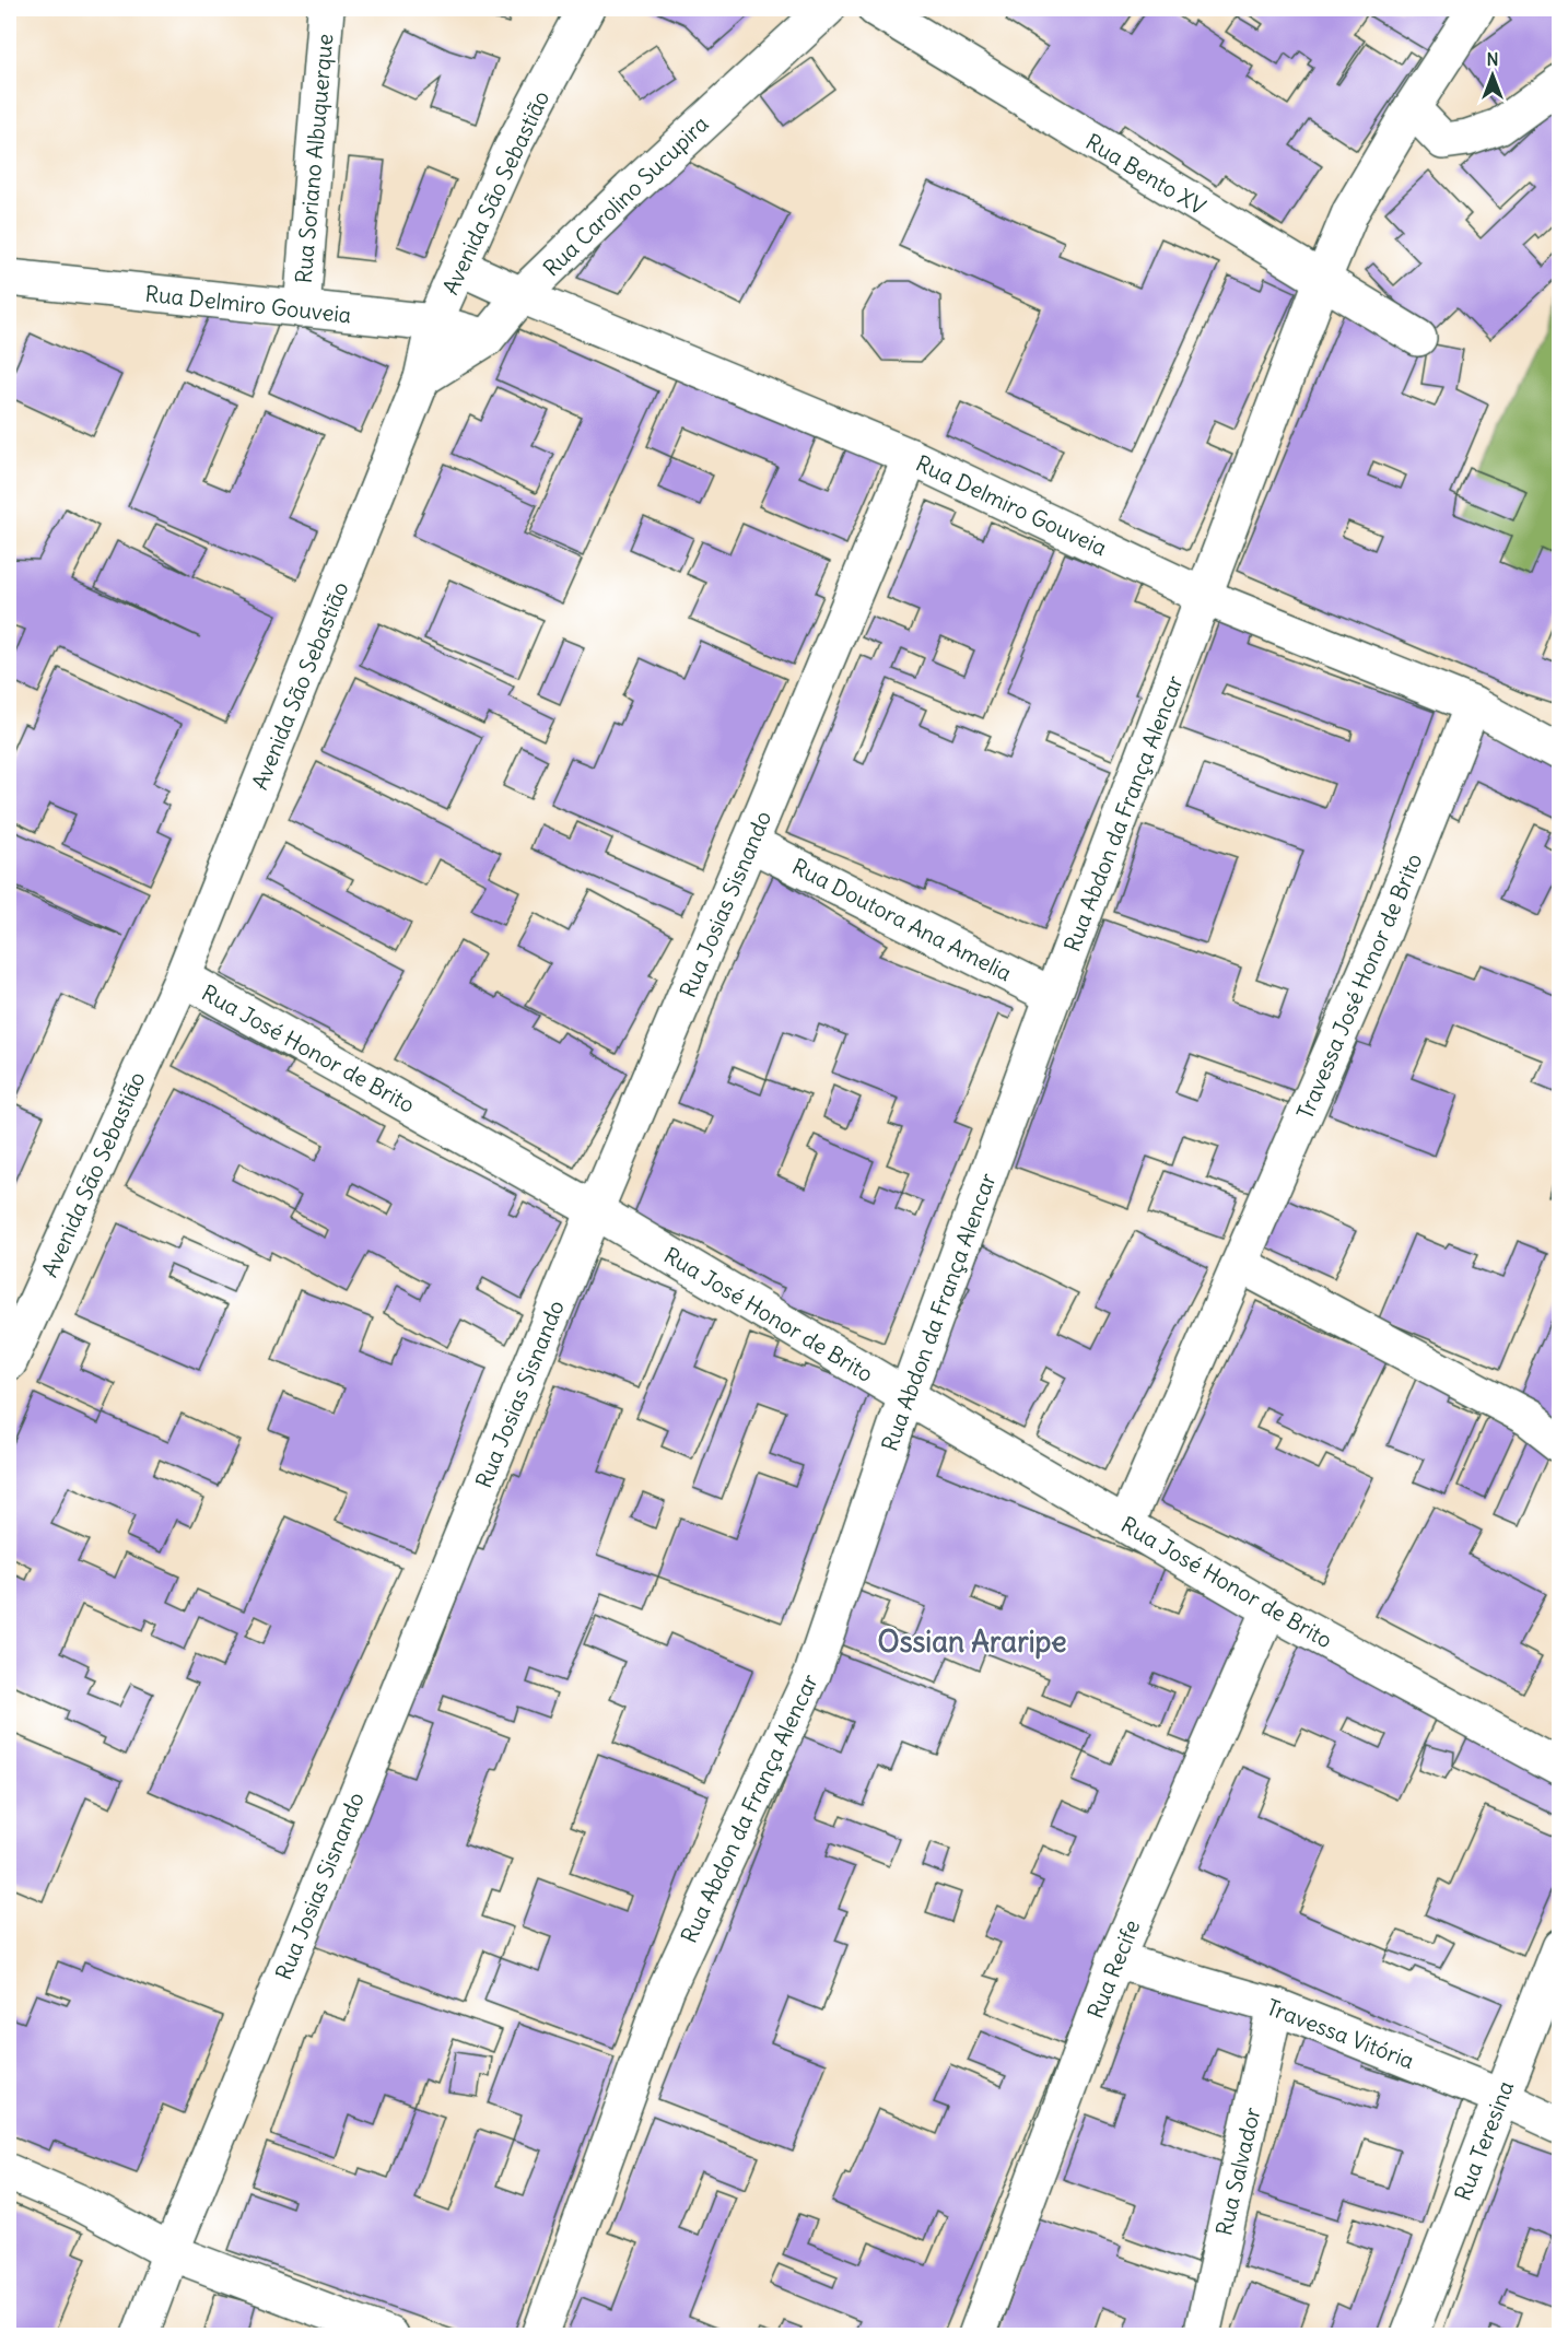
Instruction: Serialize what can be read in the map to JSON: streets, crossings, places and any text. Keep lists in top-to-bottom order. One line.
{"streets":{"street":["Rua Soriano Albuquerque","Rua Bento XV","Avenida São Sebastião","Rua Carolino Sucupira","Rua Delmiro Gouveia","Rua Abdon da França Alencar","Rua Josias Sisnando","Rua Doutora Ana Amelia","Travessa José Honor de Brito","Rua José Honor de Brito","Rua Recife","Travessa Vitória","Rua Teresina","Rua Salvador"]},"crossings":[["Rua Soriano Albuquerque","Rua Delmiro Gouveia"],["Rua Bento XV","Rua Abdon da França Alencar"],["Avenida São Sebastião","Rua Carolino Sucupira"],["Avenida São Sebastião","Rua Delmiro Gouveia"],["Avenida São Sebastião","Rua José Honor de Brito"],["Rua Carolino Sucupira","Rua Delmiro Gouveia"],["Rua Delmiro Gouveia","Rua Abdon da França Alencar"],["Rua Delmiro Gouveia","Rua Josias Sisnando"],["Rua Delmiro Gouveia","Travessa José Honor de Brito"],["Rua Abdon da França Alencar","Rua Doutora Ana Amelia"],["Rua Abdon da França Alencar","Rua José Honor de Brito"],["Rua Josias Sisnando","Rua Doutora Ana Amelia"],["Rua Josias Sisnando","Rua José Honor de Brito"],["Travessa José Honor de Brito","Rua José Honor de Brito"],["Rua José Honor de Brito","Rua Recife"],["Rua Recife","Travessa Vitória"],["Travessa Vitória","Rua Teresina"],["Travessa Vitória","Rua Salvador"]],"districts":["Ossian Araripe"],"north":"top"}
